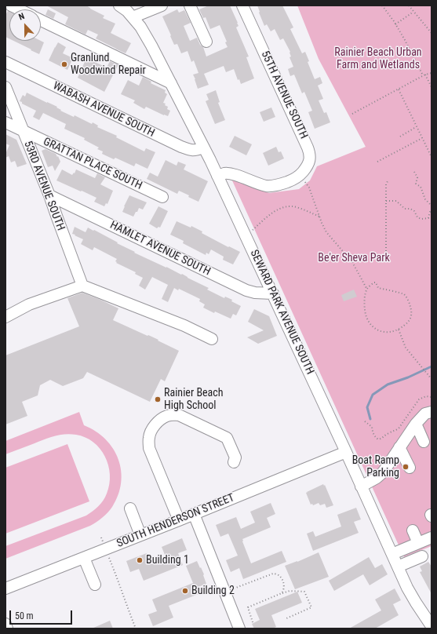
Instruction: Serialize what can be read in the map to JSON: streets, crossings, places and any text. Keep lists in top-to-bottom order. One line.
{"streets":{"street":["55TH AVENUE SOUTH","WABASH AVENUE SOUTH","GRATTAN PLACE SOUTH","53RD AVENUE SOUTH","HAMLET AVENUE SOUTH","SEWARD PARK AVENUE SOUTH","SOUTH HENDERSON STREET"]},"crossings":[["WABASH AVENUE SOUTH","SEWARD PARK AVENUE SOUTH"],["GRATTAN PLACE SOUTH","53RD AVENUE SOUTH"],["53RD AVENUE SOUTH","HAMLET AVENUE SOUTH"],["HAMLET AVENUE SOUTH","SEWARD PARK AVENUE SOUTH"],["SEWARD PARK AVENUE SOUTH","SOUTH HENDERSON STREET"]],"parks":["Rainier Beach Urban Farm and Wetlands","Be'er Sheva Park"],"places":["Granlund Woodwind Repair","Rainier Beach High School","Boat Ramp Parking","Building 1","Building 2"],"scale_bar":"50 m","north":"top"}
